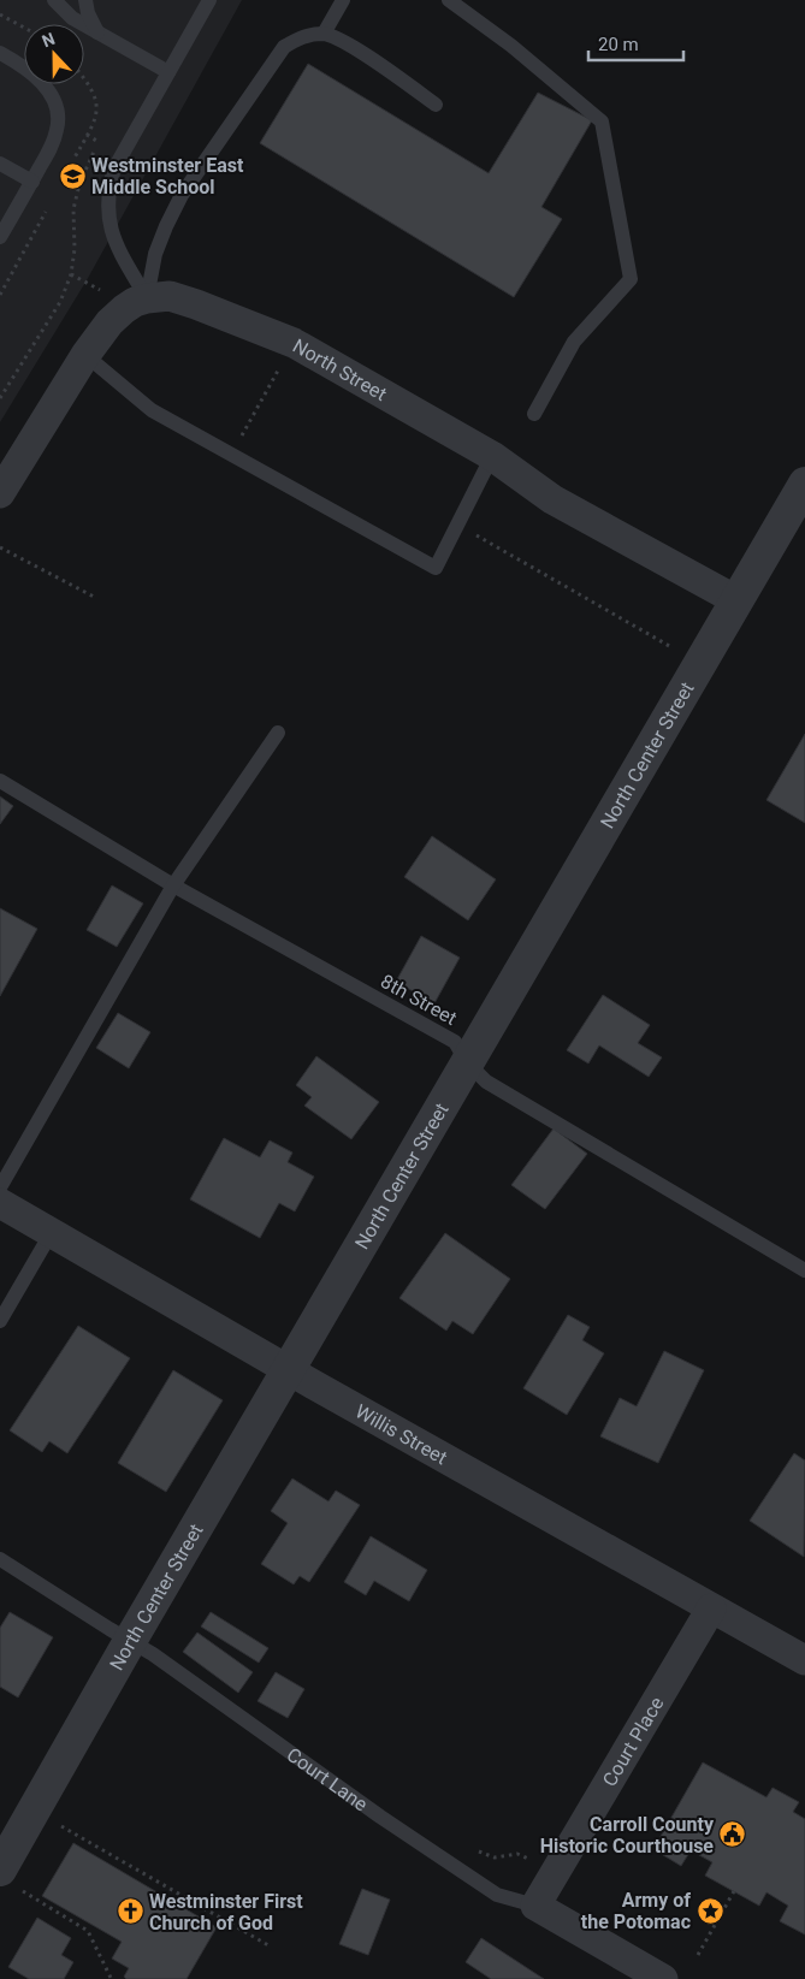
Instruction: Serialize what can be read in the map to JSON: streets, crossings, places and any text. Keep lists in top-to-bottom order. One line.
{"streets":{"street":["North Street","North Center Street","Willis Street","Court Place","Court Lane"],"lane":["8th Street"]},"crossings":[["North Street","North Center Street"],["North Center Street","8th Street"],["North Center Street","Willis Street"],["North Center Street","Court Lane"],["Willis Street","Court Place"],["Court Place","Court Lane"]],"places":{"school or university":["Westminster East Middle School"],"public building":["Carroll County Historic Courthouse"],"place":["Army of the Potomac"],"church":["Westminster First Church of God"]},"scale_bar":"20 m","north":"top"}
